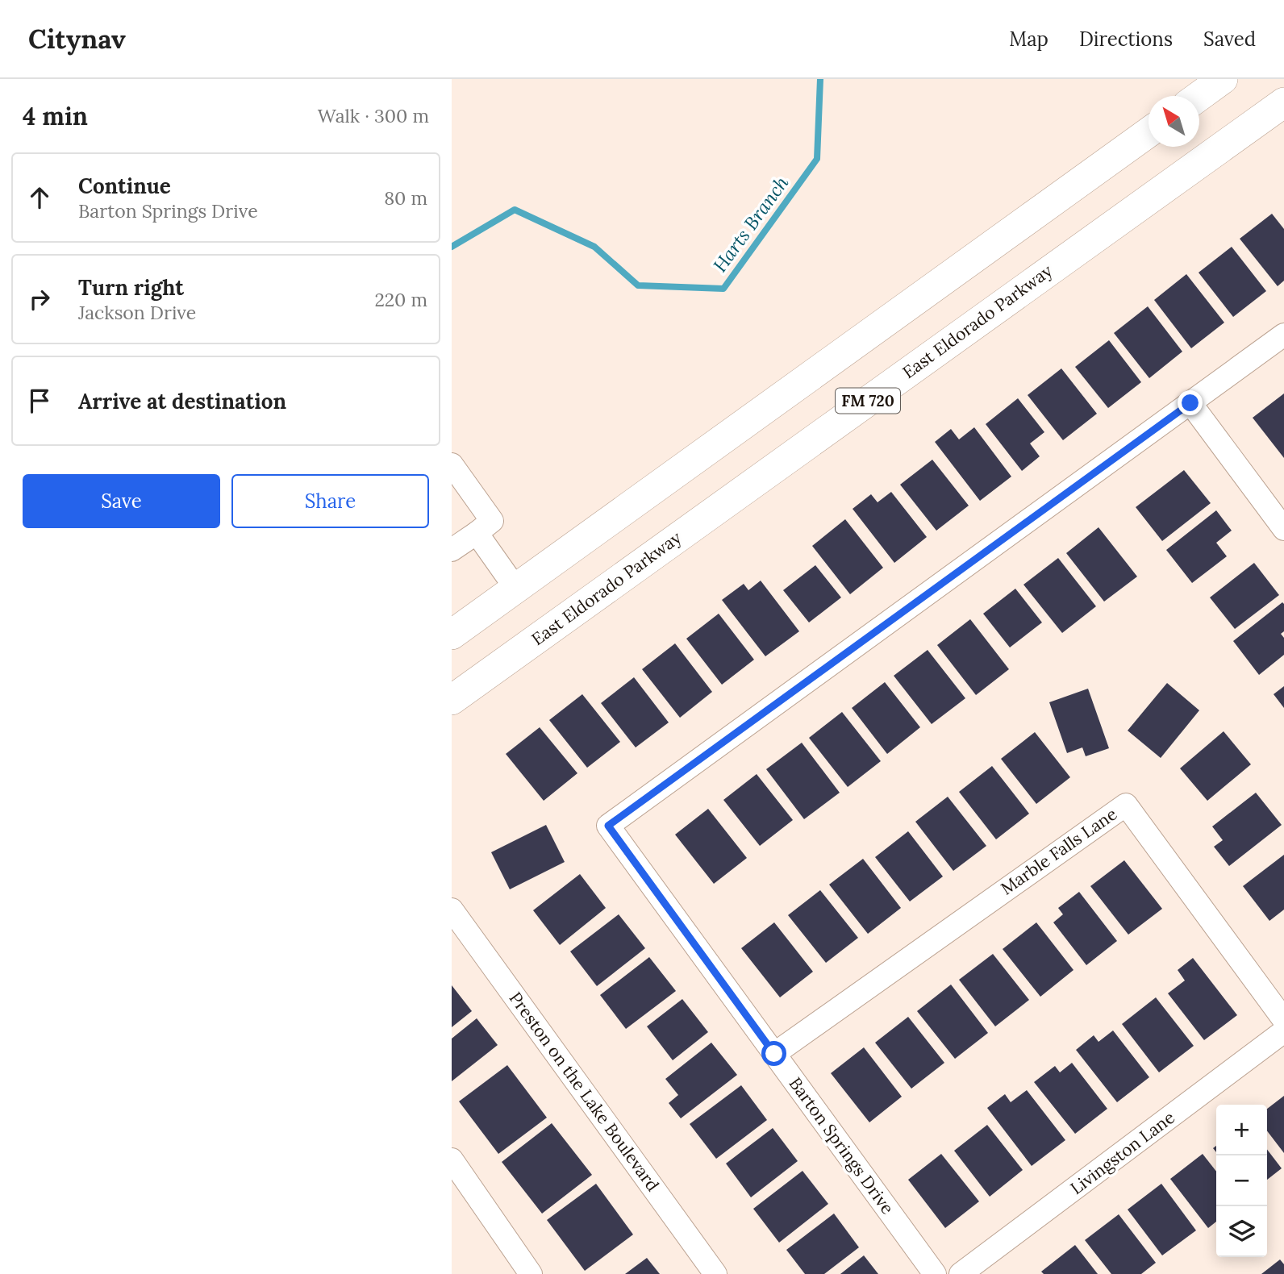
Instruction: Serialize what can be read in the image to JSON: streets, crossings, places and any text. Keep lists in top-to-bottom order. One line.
{"streets":{"main road":["East Eldorado Parkway","FM 720"],"street":["Marble Falls Lane","Preston on the Lake Boulevard","Barton Springs Drive","Livingston Lane"]},"crossings":[["Marble Falls Lane","Barton Springs Drive"]],"water":["Harts Branch"],"north":"top left","page":{"header":"Citynav","nav":["Map","Directions","Saved"],"heading":["4 min","Walk · 300 m"],"list":[["Continue","Barton Springs Drive","80 m"],["Turn right","Jackson Drive","220 m"],"Arrive at destination"],"buttons":["Save","Share"],"map_buttons":["+","−"]}}
